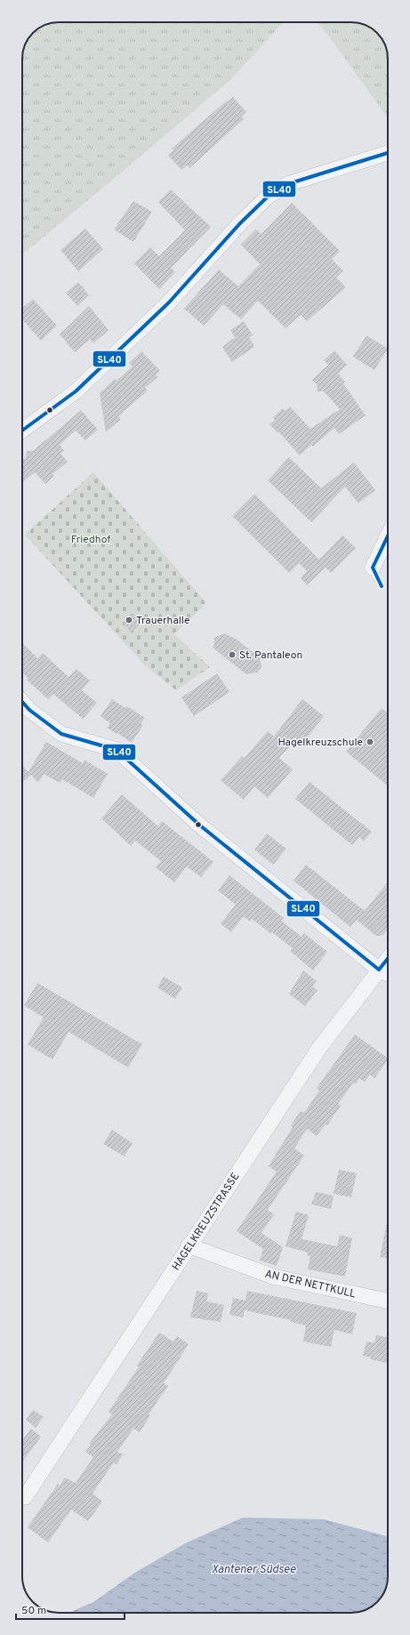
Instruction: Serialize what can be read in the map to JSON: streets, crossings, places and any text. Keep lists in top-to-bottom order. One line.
{"streets":{"street":["HAGELKREUZSTRASSE","AN DER NETTKULL"]},"crossings":[["HAGELKREUZSTRASSE","AN DER NETTKULL"]],"water":["Xantener Südsee"],"parks":["Friedhof"],"places":["Trauerhalle","St. Pantaleon","Hagelkreuzschule"],"lines":["transit line SL40"],"scale_bar":"50 m"}
